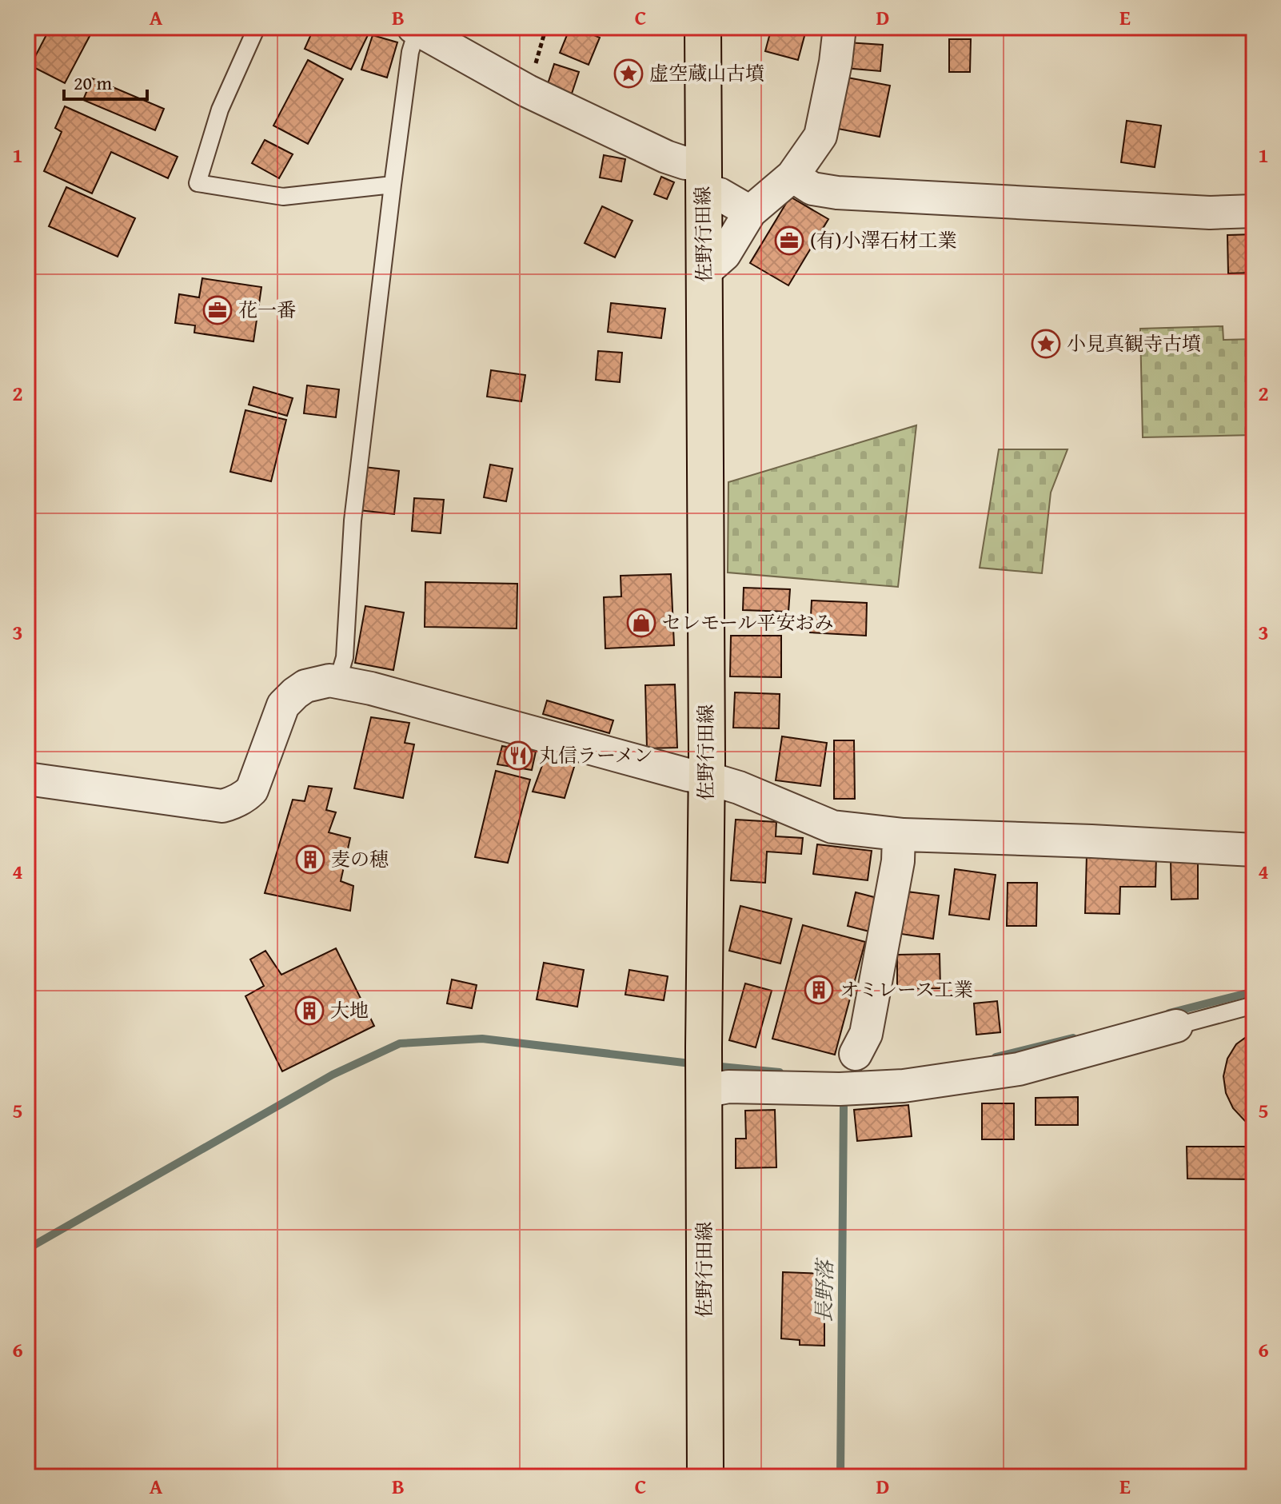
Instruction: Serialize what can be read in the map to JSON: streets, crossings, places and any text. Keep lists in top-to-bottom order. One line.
{"streets":{"main road":["佐野行田線"]},"water":["長野落"],"places":{"place":["虚空蔵山古墳","小見真観寺古墳"],"office":["(有)小澤石材工業","花一番"],"shop":["セレモール平安おみ"],"restaurant":["丸信ラーメン"],"building":["麦の穂","オミレース工業","大地"]},"scale_bar":"20 m","grid":{"columns":["A","B","C","D","E"],"rows":["1","2","3","4","5","6"]}}
